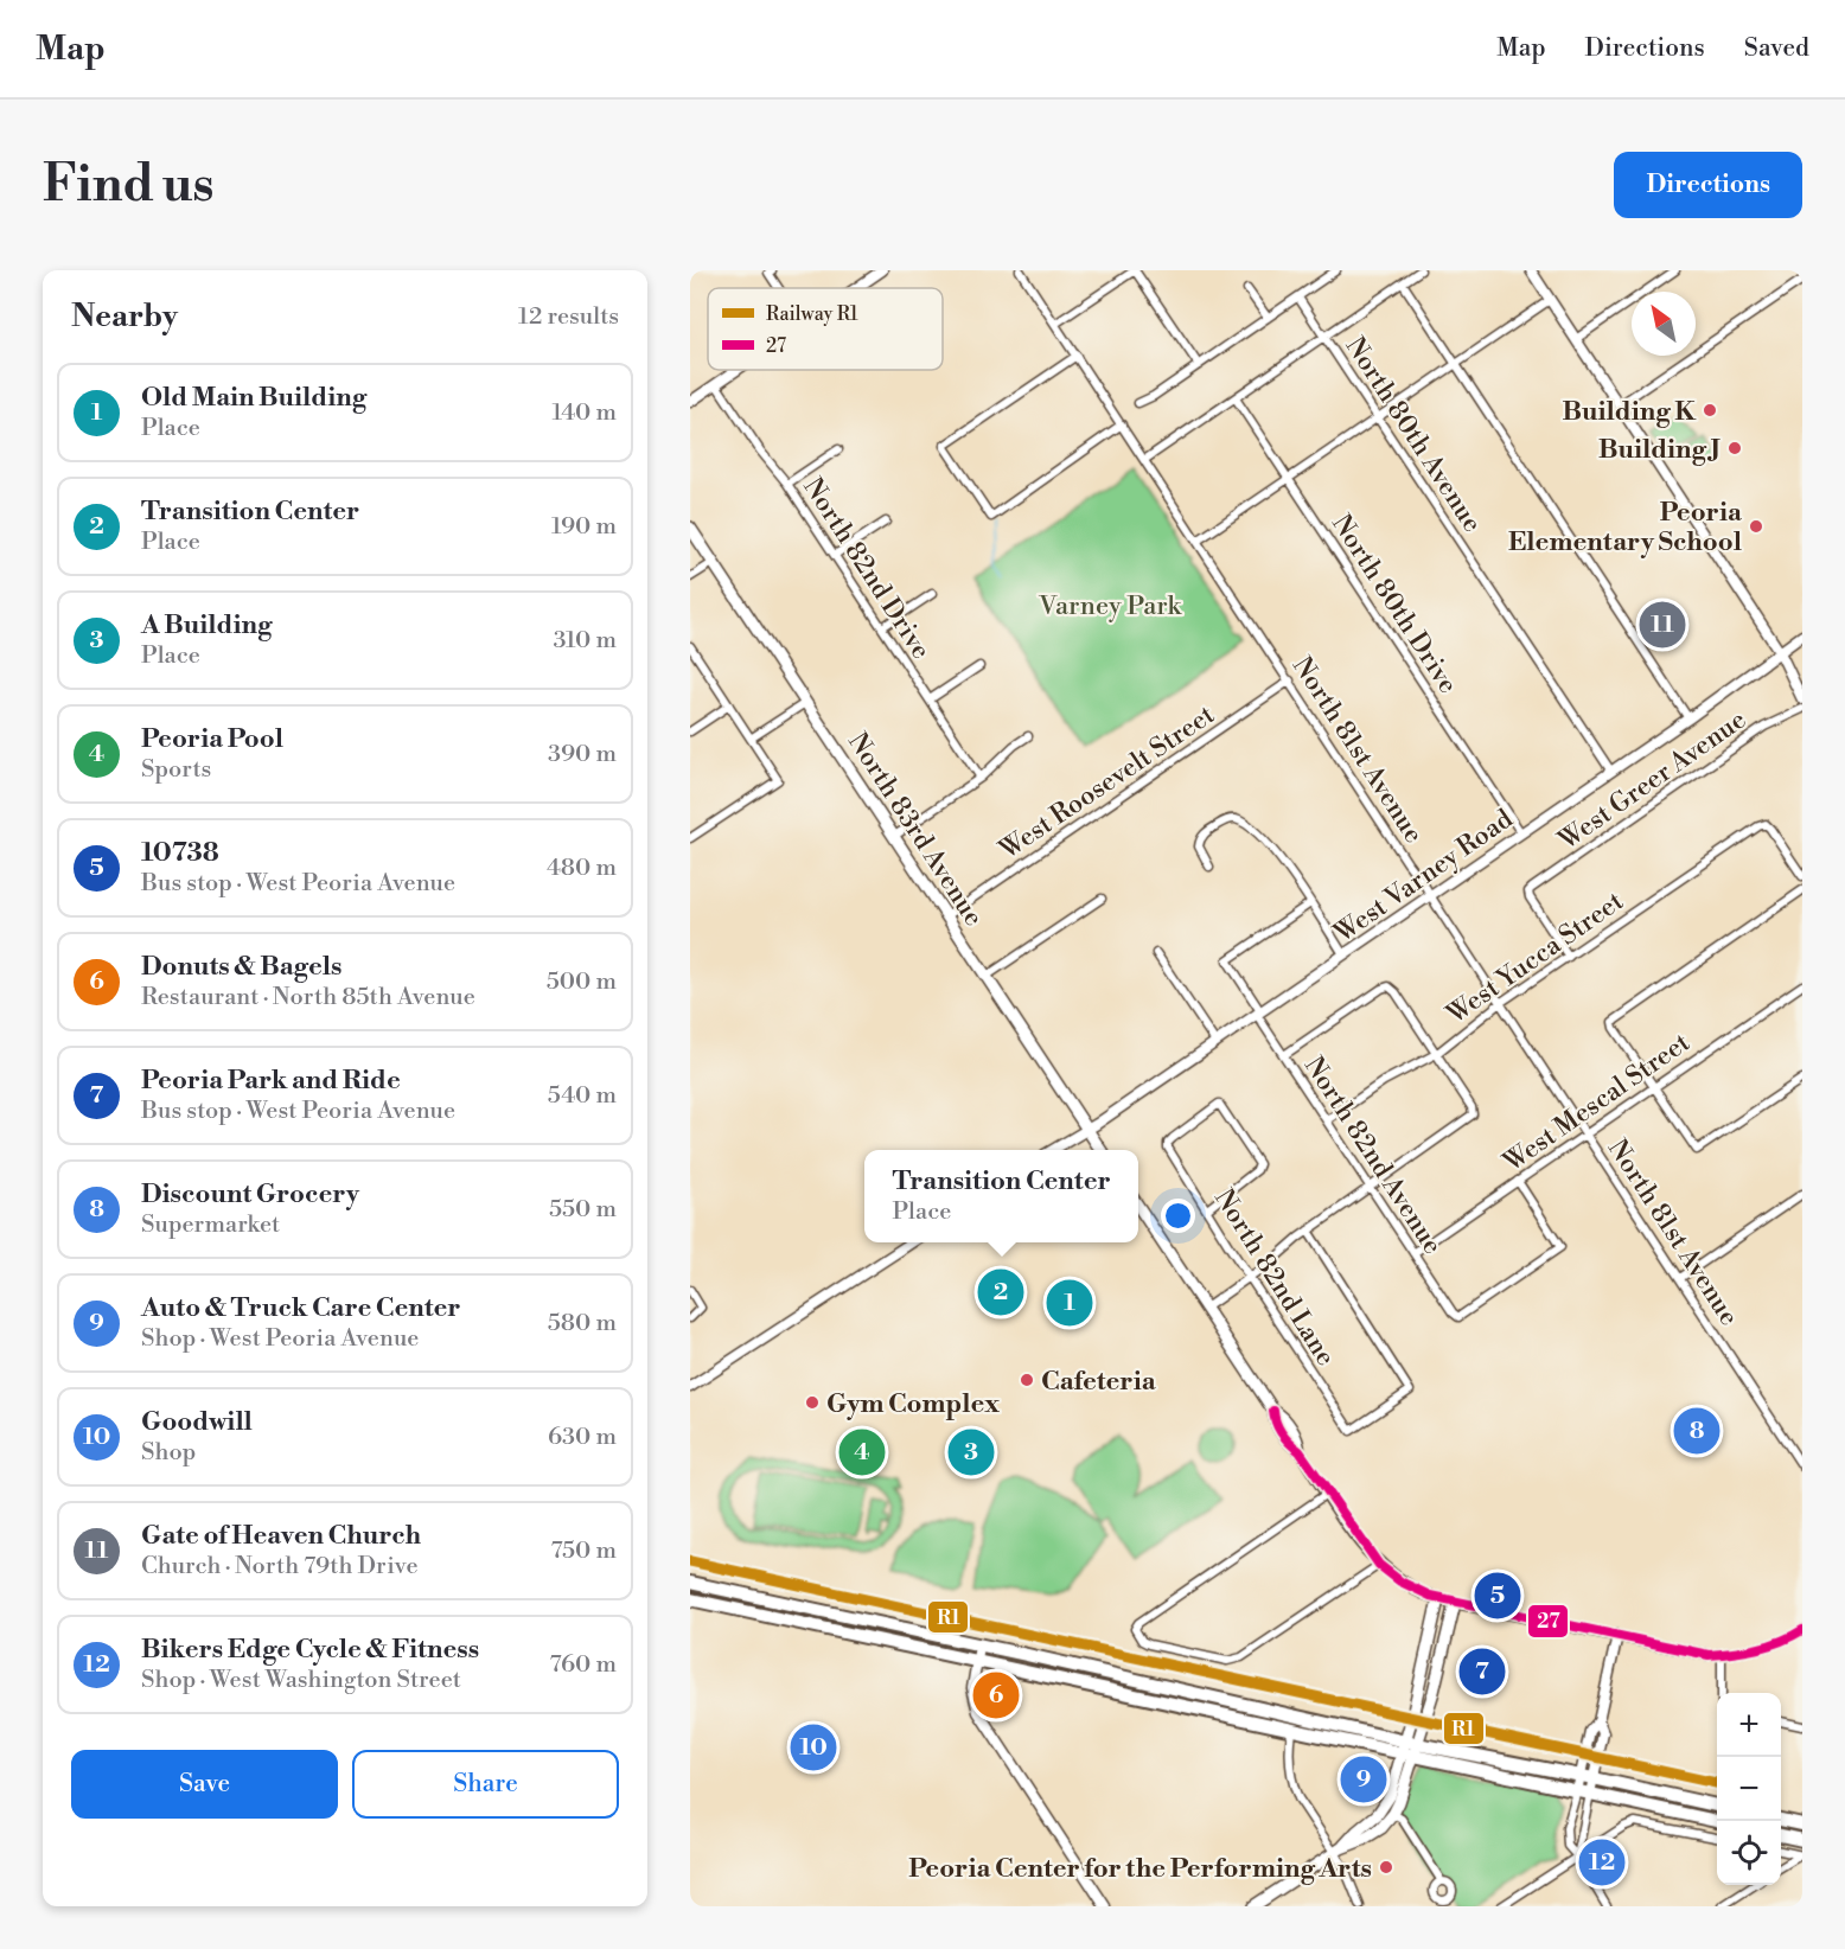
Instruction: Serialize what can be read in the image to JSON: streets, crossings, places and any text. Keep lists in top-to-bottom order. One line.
{"streets":{"main road":["North 83rd Avenue"],"street":["North 80th Avenue","North 82nd Drive","North 80th Drive","North 81st Avenue","West Greer Avenue","West Roosevelt Street","West Varney Road","West Yucca Street","West Mescal Street","North 82nd Avenue","North 82nd Lane"]},"crossings":[["North 80th Avenue","West Varney Road"],["North 80th Drive","West Varney Road"],["North 81st Avenue","West Roosevelt Street"],["North 81st Avenue","West Varney Road"],["North 81st Avenue","West Yucca Street"],["North 81st Avenue","West Mescal Street"],["West Greer Avenue","West Yucca Street"],["West Roosevelt Street","North 83rd Avenue"],["North 83rd Avenue","West Varney Road"],["West Varney Road","North 82nd Avenue"],["West Yucca Street","North 82nd Avenue"],["West Mescal Street","North 82nd Avenue"]],"parks":["Varney Park"],"places":["Building K","Building J","Peoria Elementary School","Cafeteria","Gym Complex","Peoria Center for the Performing Arts"],"lines":["transit line 27","rail line R1"],"legend":["Railway R1","27"],"north":"top left","page":{"header":"Map","nav":["Map","Directions","Saved"],"buttons":["Directions",["Save","Share"]],"title":"Find us","heading":["Nearby","12 results"],"list":[{"mark":"1","name":"Old Main Building","note":"Place","value":"140 m"},{"mark":"2","name":"Transition Center","note":"Place","value":"190 m"},{"mark":"3","name":"A Building","note":"Place","value":"310 m"},{"mark":"4","name":"Peoria Pool","note":"Sports","value":"390 m"},{"mark":"5","name":"10738","note":"Bus stop · West Peoria Avenue","value":"480 m"},{"mark":"6","name":"Donuts & Bagels","note":"Restaurant · North 85th Avenue","value":"500 m"},{"mark":"7","name":"Peoria Park and Ride","note":"Bus stop · West Peoria Avenue","value":"540 m"},{"mark":"8","name":"Discount Grocery","note":"Supermarket","value":"550 m"},{"mark":"9","name":"Auto & Truck Care Center","note":"Shop · West Peoria Avenue","value":"580 m"},{"mark":"10","name":"Goodwill","note":"Shop","value":"630 m"},{"mark":"11","name":"Gate of Heaven Church","note":"Church · North 79th Drive","value":"750 m"},{"mark":"12","name":"Bikers Edge Cycle & Fitness","note":"Shop · West Washington Street","value":"760 m"}],"pins":["11","2","1","8","3","4","5","7","6","10","9","12"],"popup":["Transition Center","Place"],"map_buttons":["+","−"]}}
